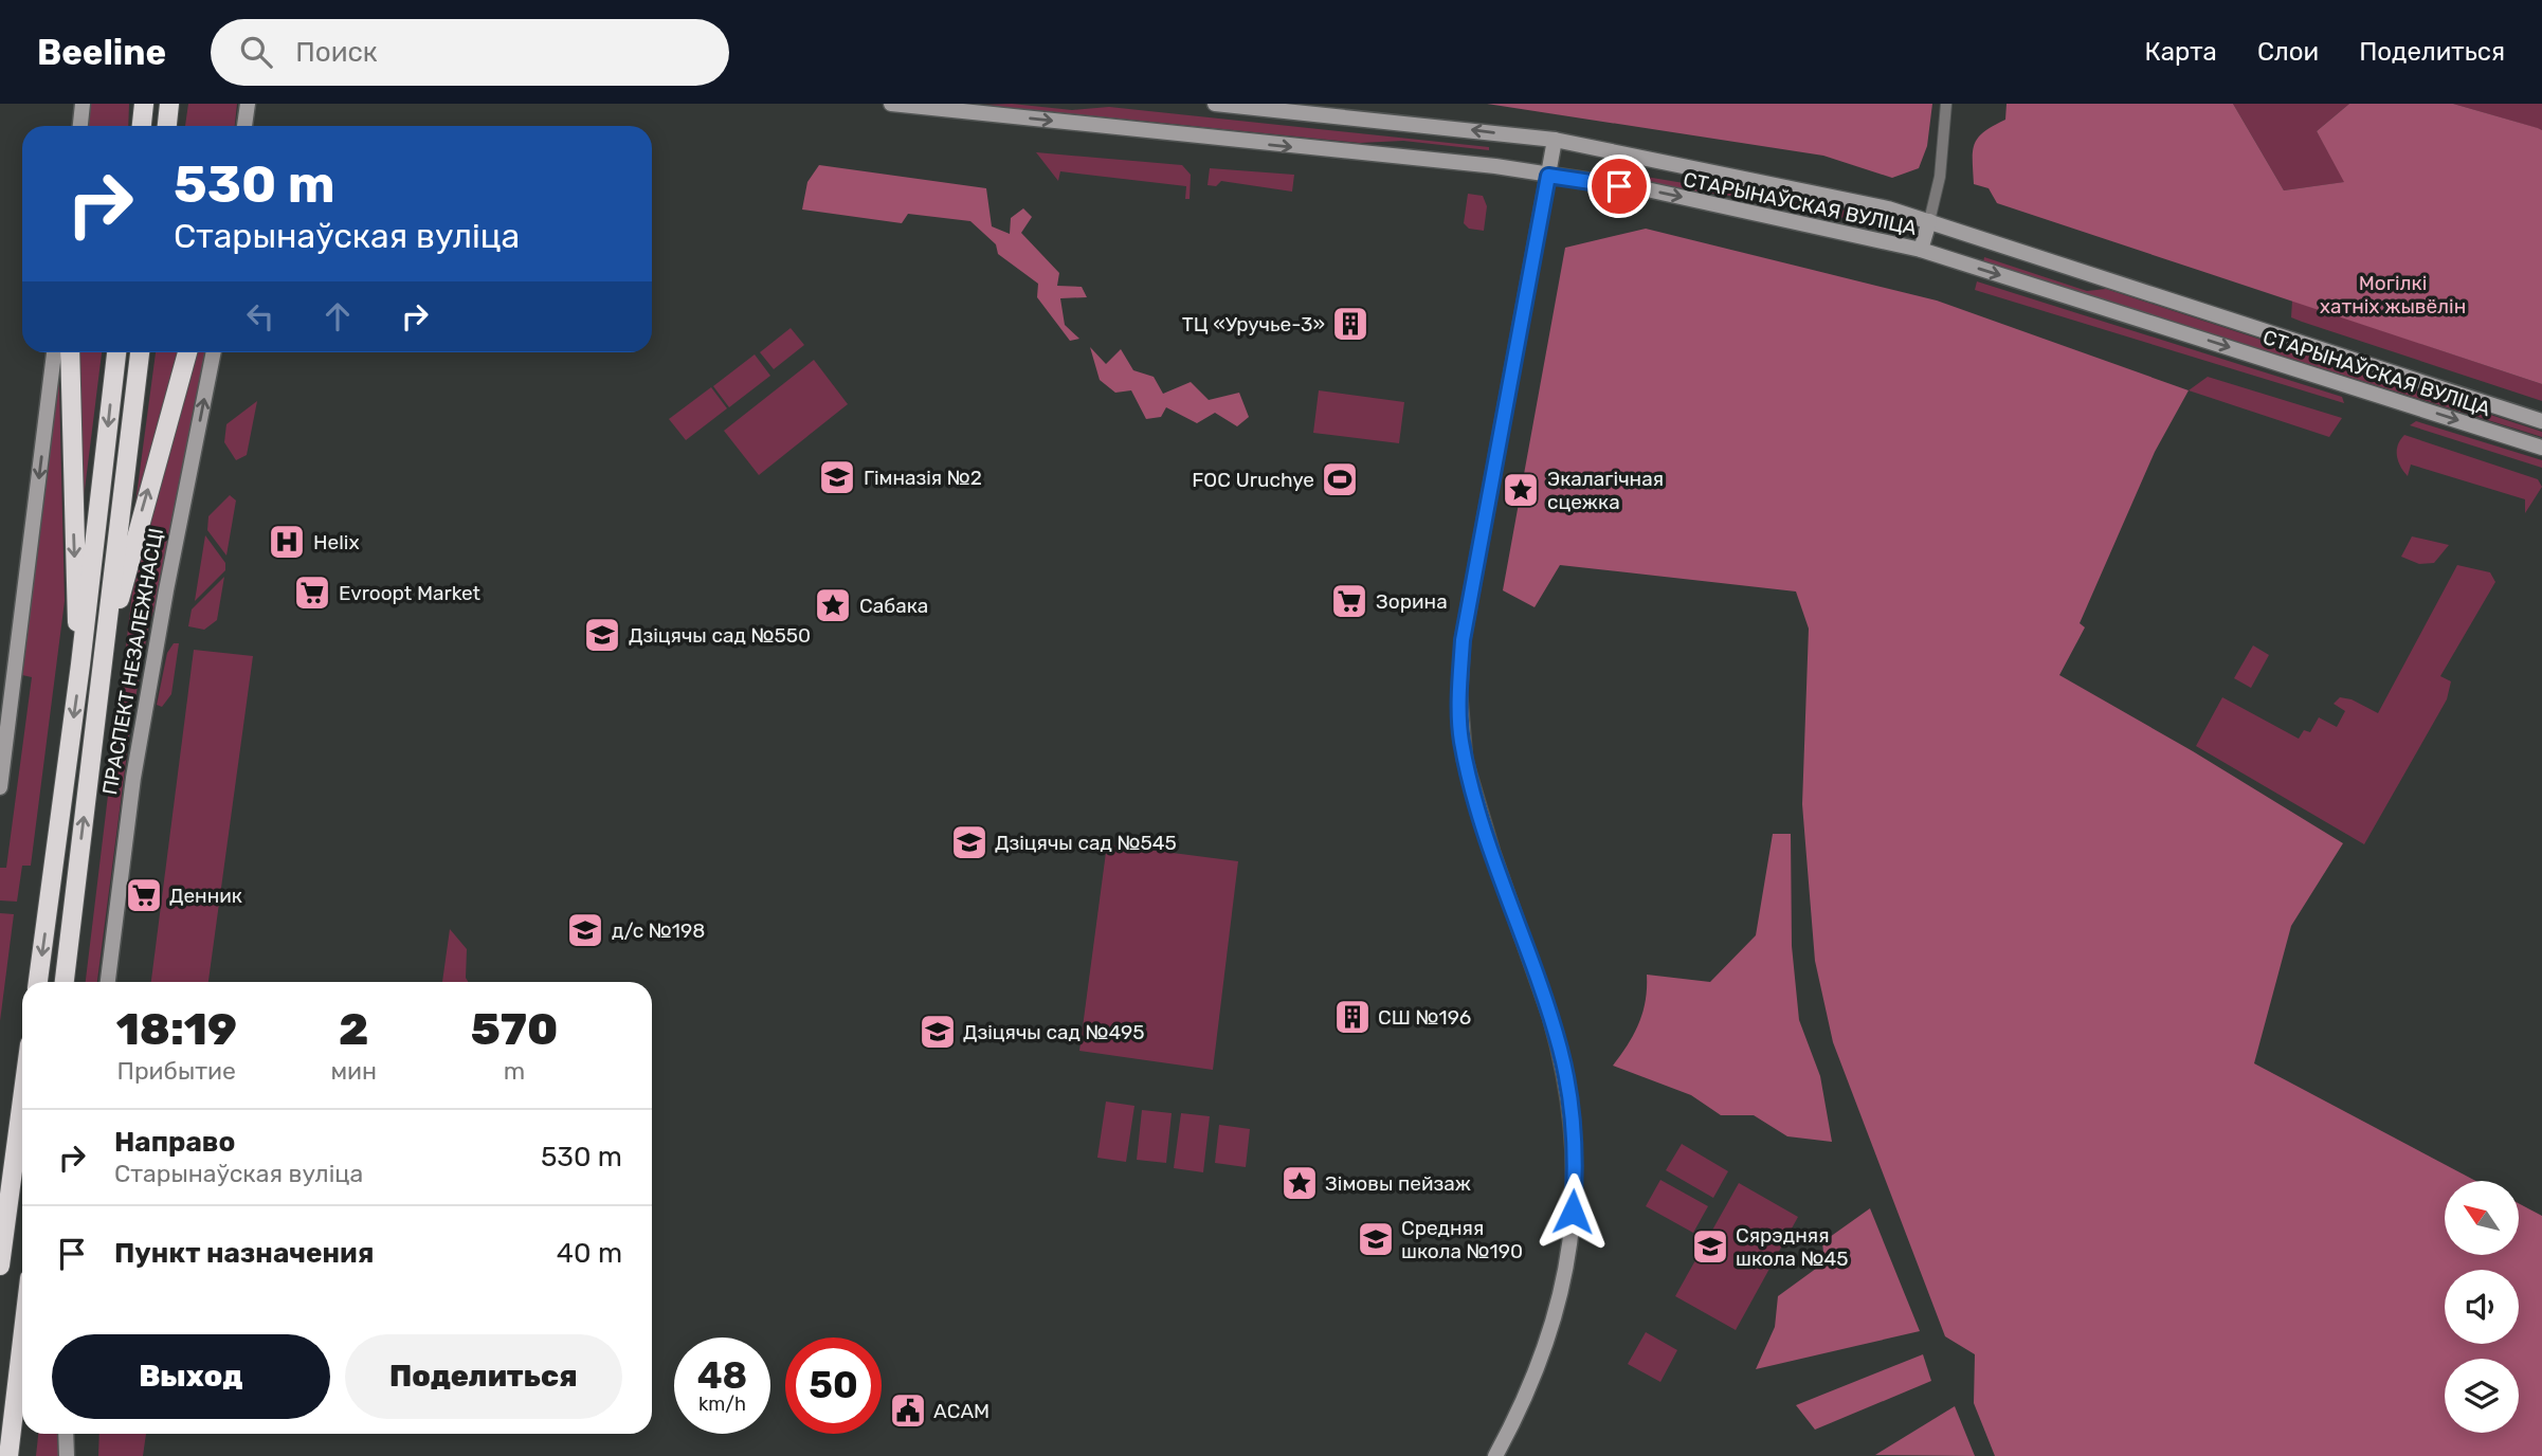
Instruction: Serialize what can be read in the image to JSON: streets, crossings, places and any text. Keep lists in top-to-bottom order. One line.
{"streets":{"highway":["ПРАСПЕКТ НЕЗАЛЕЖНАСЦІ"],"main road":["СТАРЫНАЎСКАЯ ВУЛІЦА"]},"parks":["Могілкі хатніх жывёлін"],"places":{"building":["ТЦ «Уручье-3»","СШ №196"],"school or university":["Гімназія №2","Дзіцячы сад №550","Дзіцячы сад №545","д/с №198","Дзіцячы сад №495","Средняя школа №190","Сярэдняя школа №45"],"sports":["FOC Uruchye"],"place":["Экалагічная сцежка","Сабака","Зімовы пейзаж"],"hospital":["Helix"],"supermarket":["Evroopt Market","Зорина","Денник"],"public building":["АСАМ"]},"north":"top left","page":{"header":"Beeline","search":"Поиск","nav":["Карта","Слои","Поделиться"],"turn":["530 m","Старынаўская вуліца"],"eta":["18:19","Прибытие","2","мин","570","m"],"list":[{"name":"Направо","note":"Старынаўская вуліца","value":"530 m"},{"name":"Пункт назначения","value":"40 m"}],"buttons":["Выход","Поделиться"],"speed":"48 km/h","limit":"50"}}
